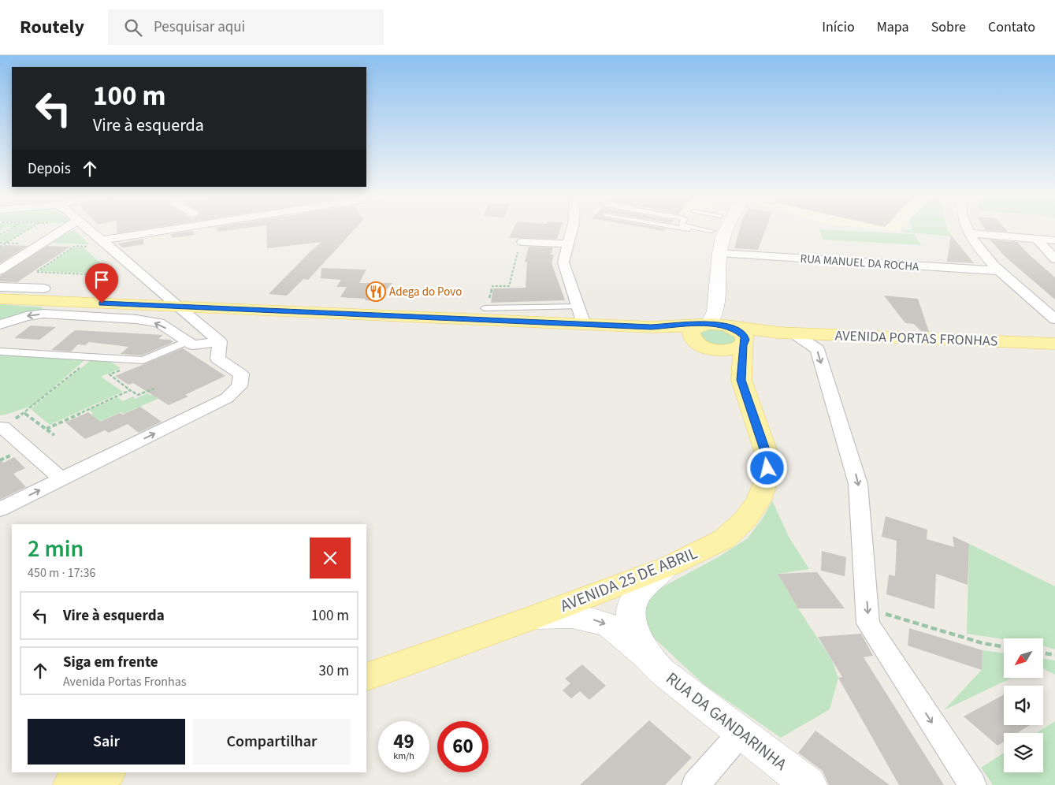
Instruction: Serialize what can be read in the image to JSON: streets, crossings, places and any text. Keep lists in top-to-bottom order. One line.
{"streets":{"main road":["AVENIDA PORTAS FRONHAS","AVENIDA 25 DE ABRIL","RUA DA GANDARINHA"],"street":["RUA MANUEL DA ROCHA"]},"crossings":[["AVENIDA PORTAS FRONHAS","AVENIDA 25 DE ABRIL"]],"places":{"restaurant":["Adega do Povo"]},"north":"bottom left","page":{"header":"Routely","search":"Pesquisar aqui","nav":["Início","Mapa","Sobre","Contato"],"turn":["100 m","Vire à esquerda"],"then":"Depois","heading":["2 min","450 m · 17:36"],"list":[{"name":"Vire à esquerda","value":"100 m"},{"name":"Siga em frente","note":"Avenida Portas Fronhas","value":"30 m"}],"buttons":["Sair","Compartilhar"],"speed":"49 km/h","limit":"60"}}
